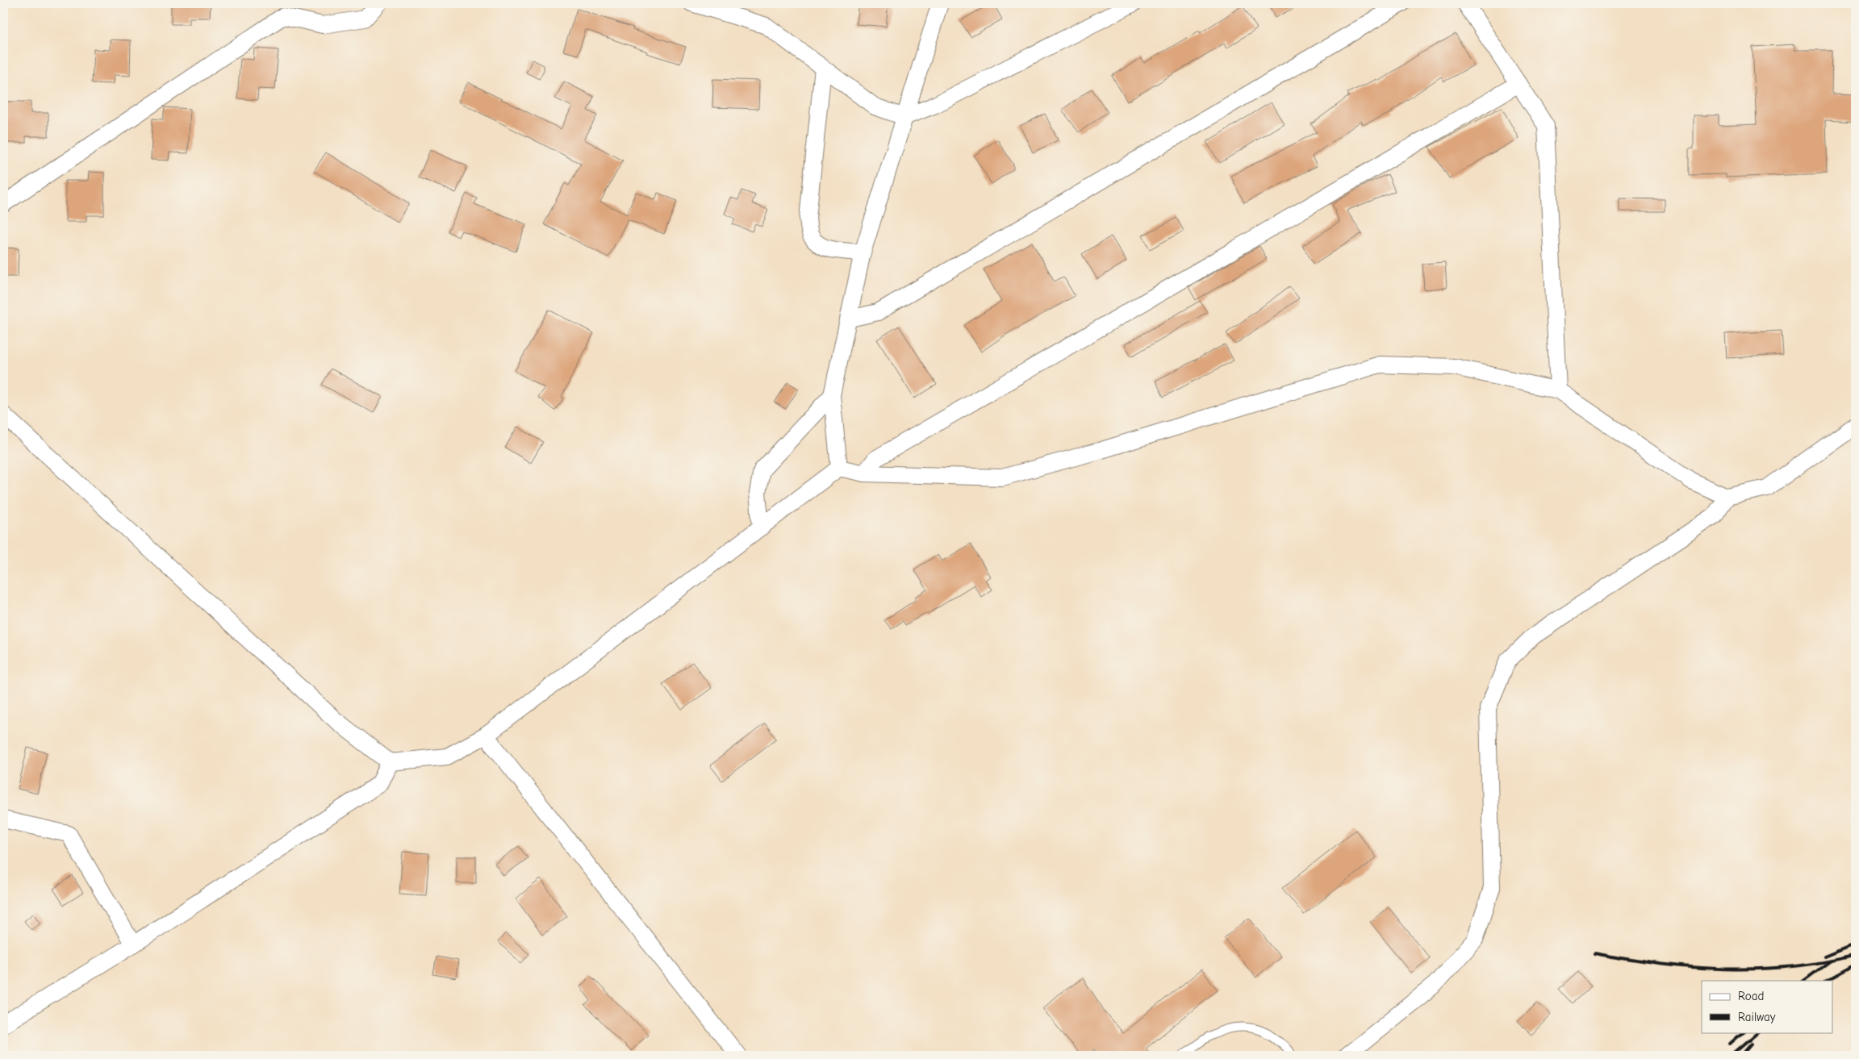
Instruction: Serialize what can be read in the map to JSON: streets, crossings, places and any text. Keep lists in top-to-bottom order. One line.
{"legend":["Road","Railway"]}
